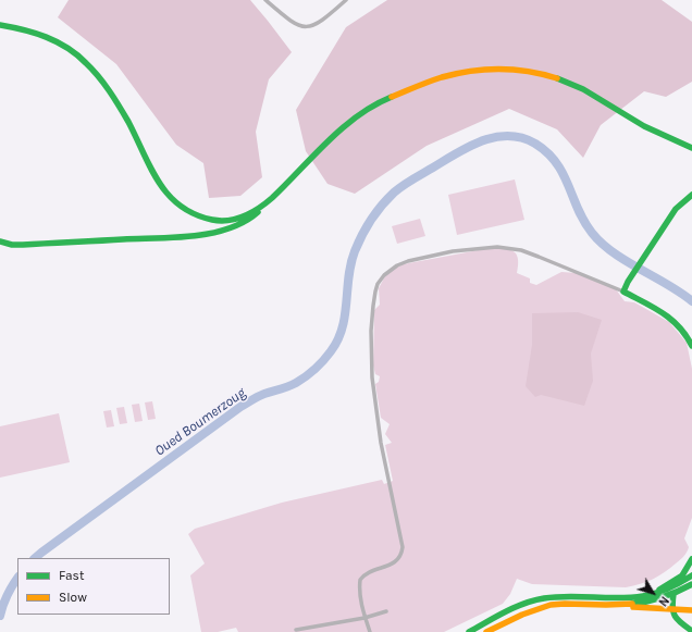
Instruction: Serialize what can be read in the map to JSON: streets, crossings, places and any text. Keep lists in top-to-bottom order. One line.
{"water":["Oued Boumerzoug"],"legend":["Fast","Slow"],"north":"bottom right"}
